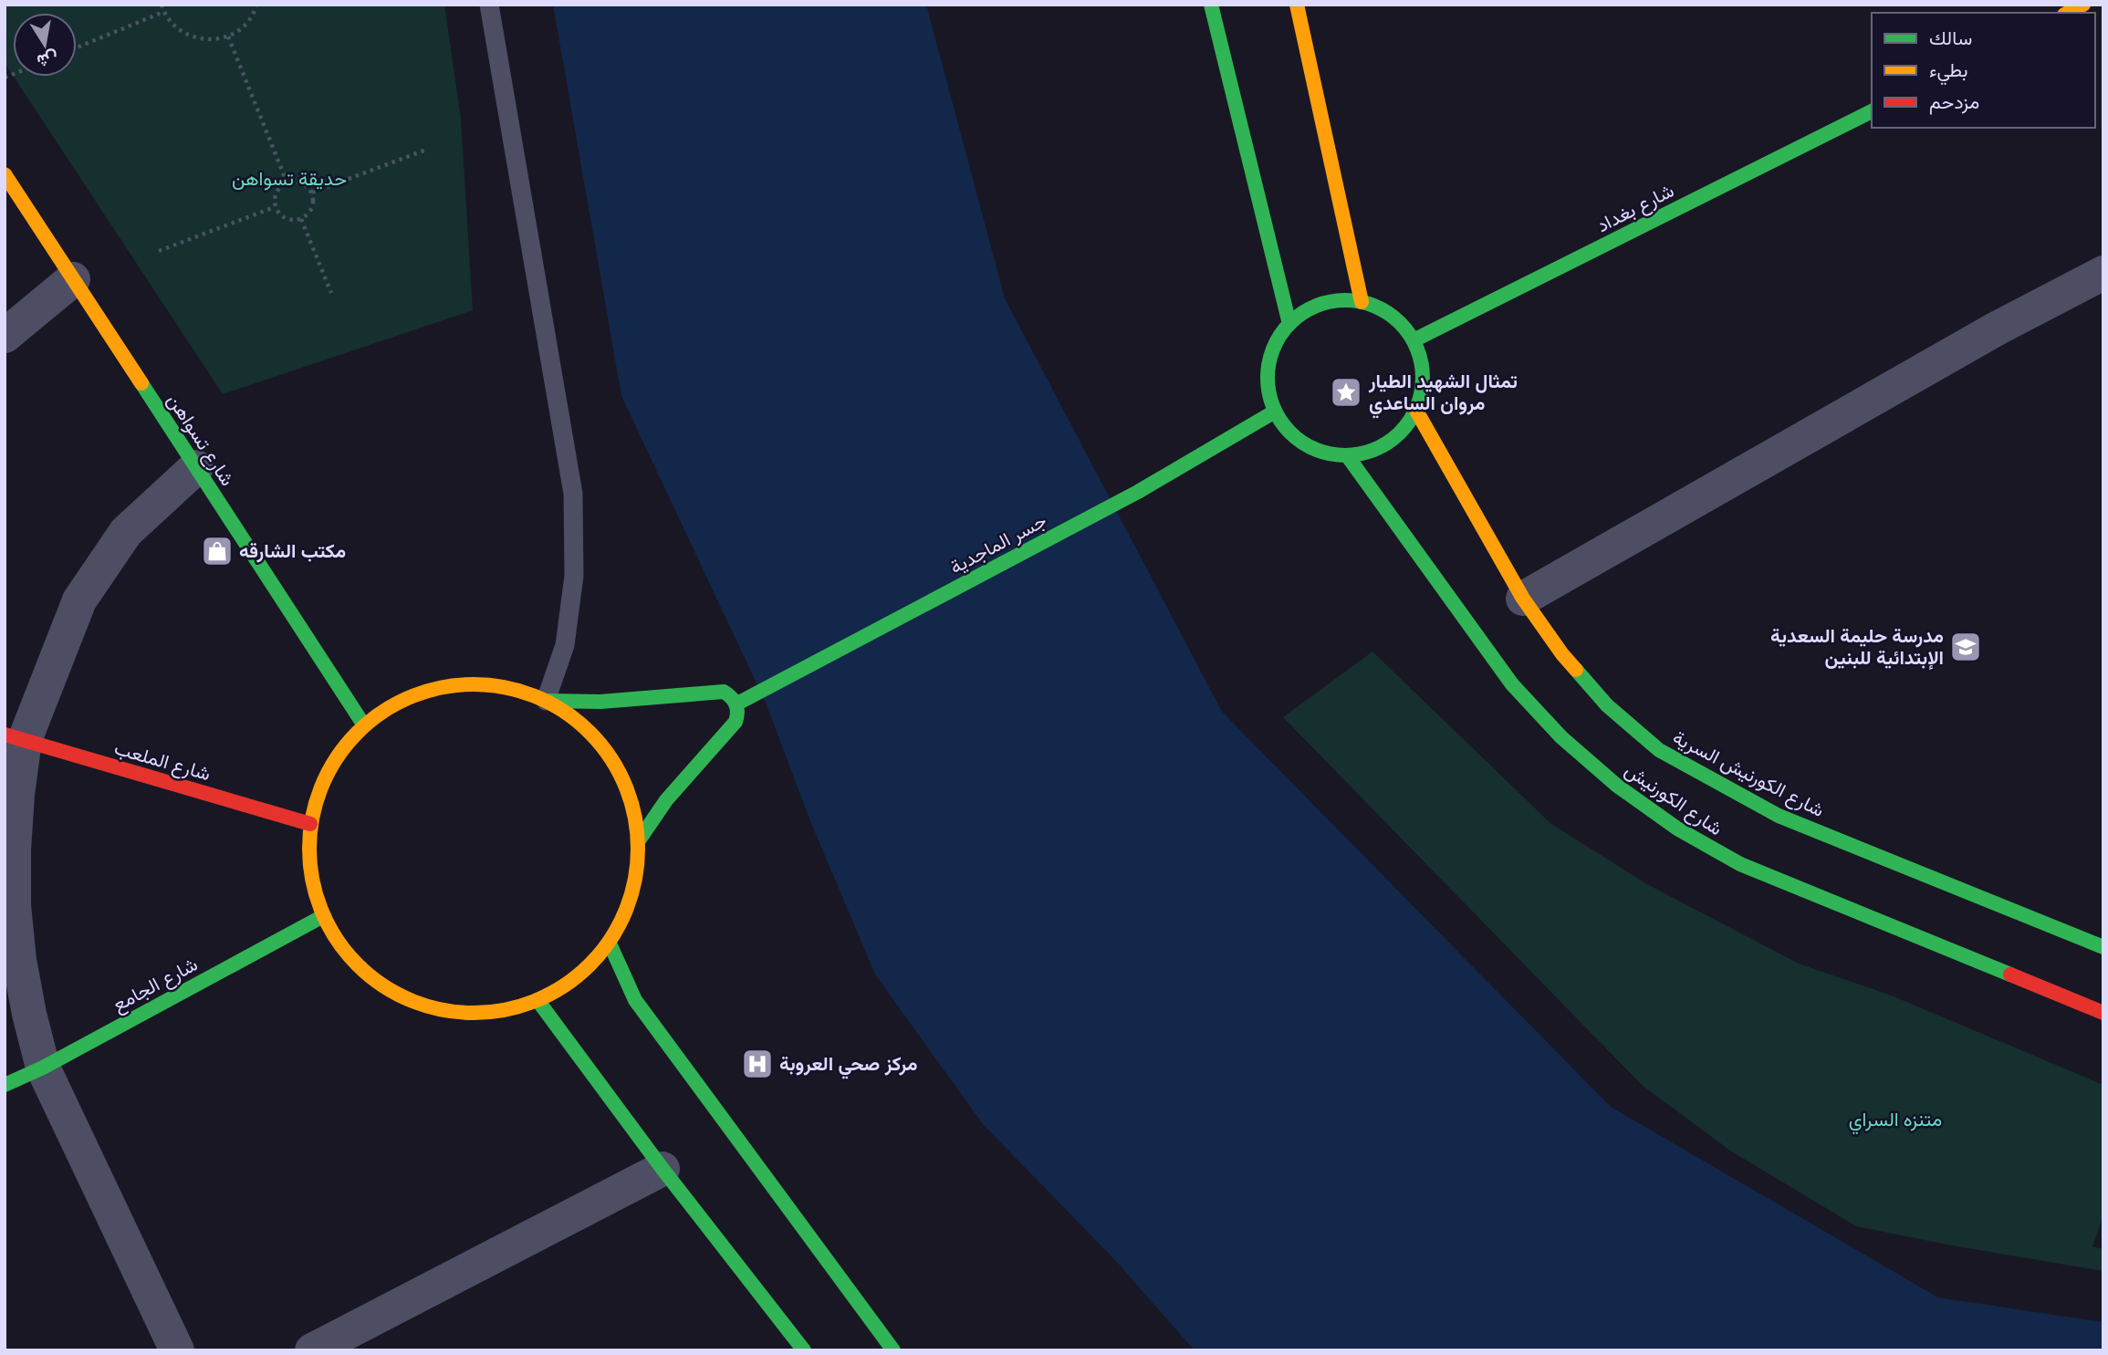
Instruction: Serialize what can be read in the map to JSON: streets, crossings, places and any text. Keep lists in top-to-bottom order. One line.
{"streets":{"main road":["شارع بغداد","شارع تسواهن","جسر الماجدية","شارع الملعب","شارع الكورنيش السرية","شارع الكورنيش","شارع الجامع"]},"crossings":[["شارع بغداد","جسر الماجدية"],["شارع بغداد","شارع الكورنيش السرية"],["شارع بغداد","شارع الكورنيش"],["جسر الماجدية","شارع الكورنيش السرية"],["جسر الماجدية","شارع الكورنيش"],["شارع الكورنيش السرية","شارع الكورنيش"]],"parks":["حديقة تسواهن","متنزه السراي"],"places":{"place":["تمثال الشهيد الطيار مروان الساعدي"],"shop":["مكتب الشارقه"],"school or university":["مدرسة حليمة السعدية الإبتدائية للبنين"],"hospital":["مركز صحي العروبة"]},"legend":["سالك","بطيء","مزدحم"],"north":"bottom"}
